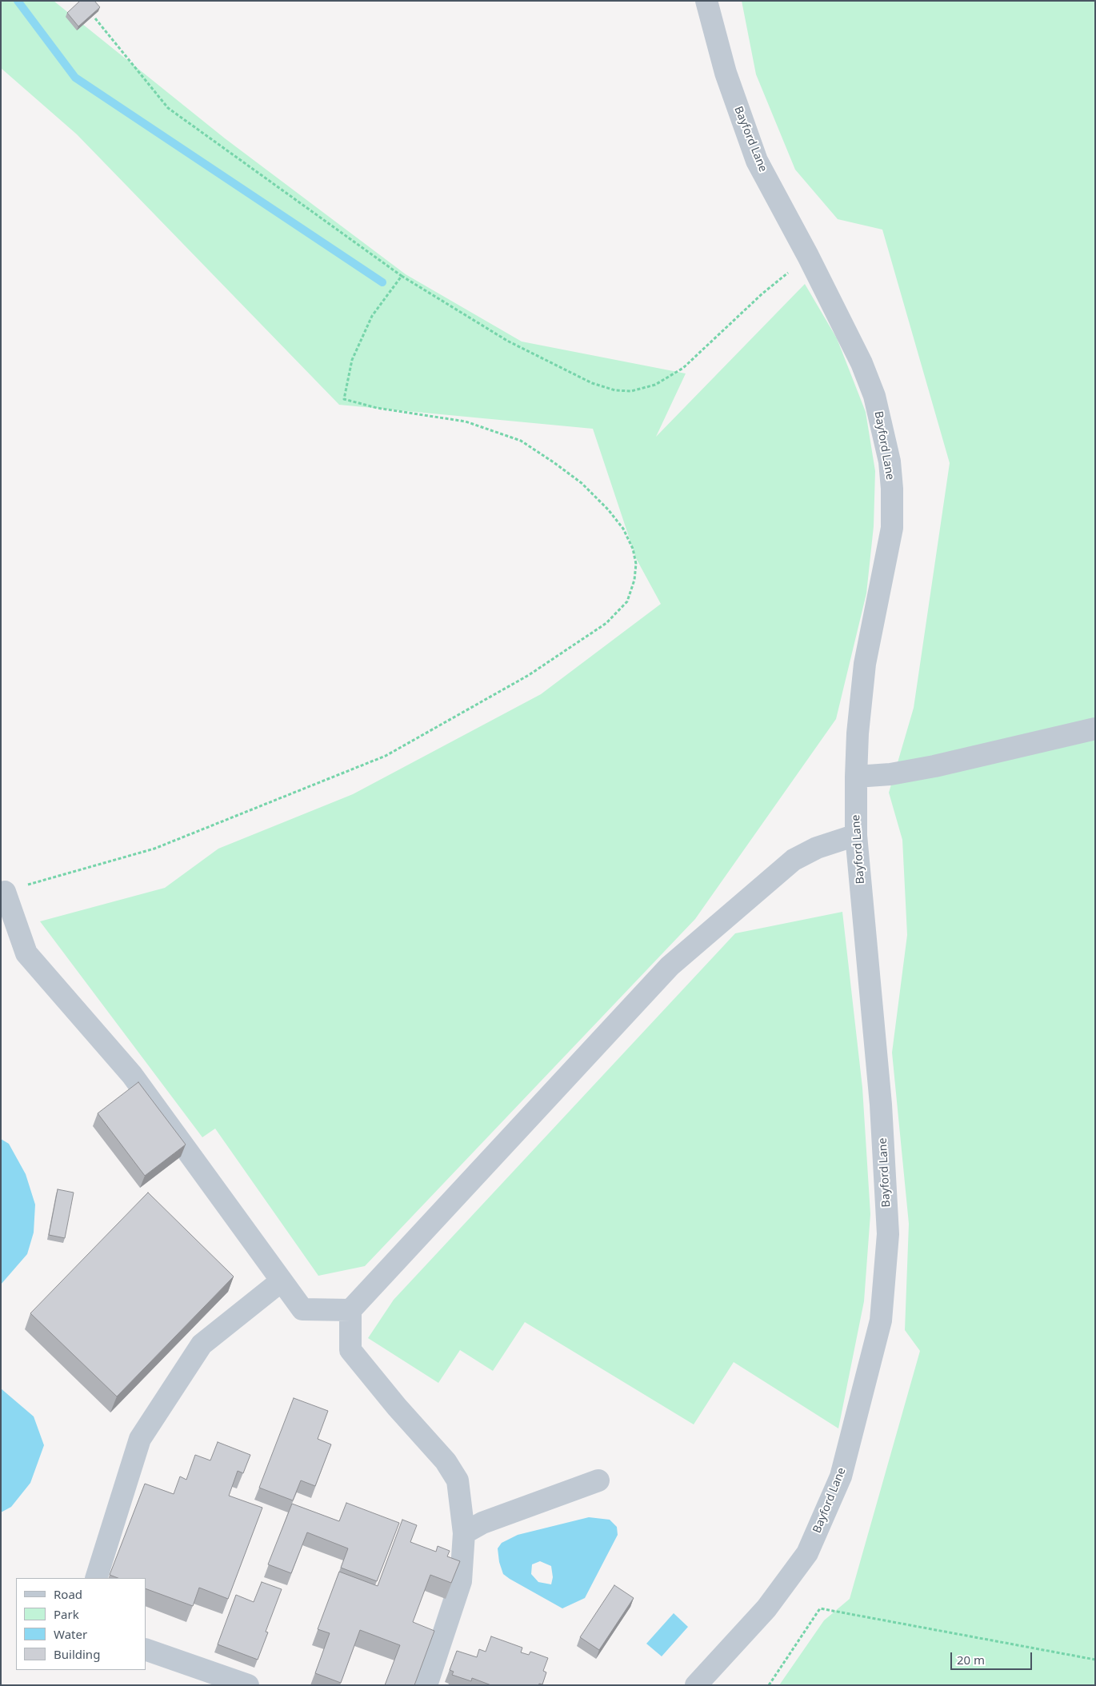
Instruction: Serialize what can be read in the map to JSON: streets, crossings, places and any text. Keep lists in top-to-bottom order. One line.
{"streets":{"street":["Bayford Lane"]},"legend":["Road","Park","Water","Building"],"scale_bar":"20 m"}
